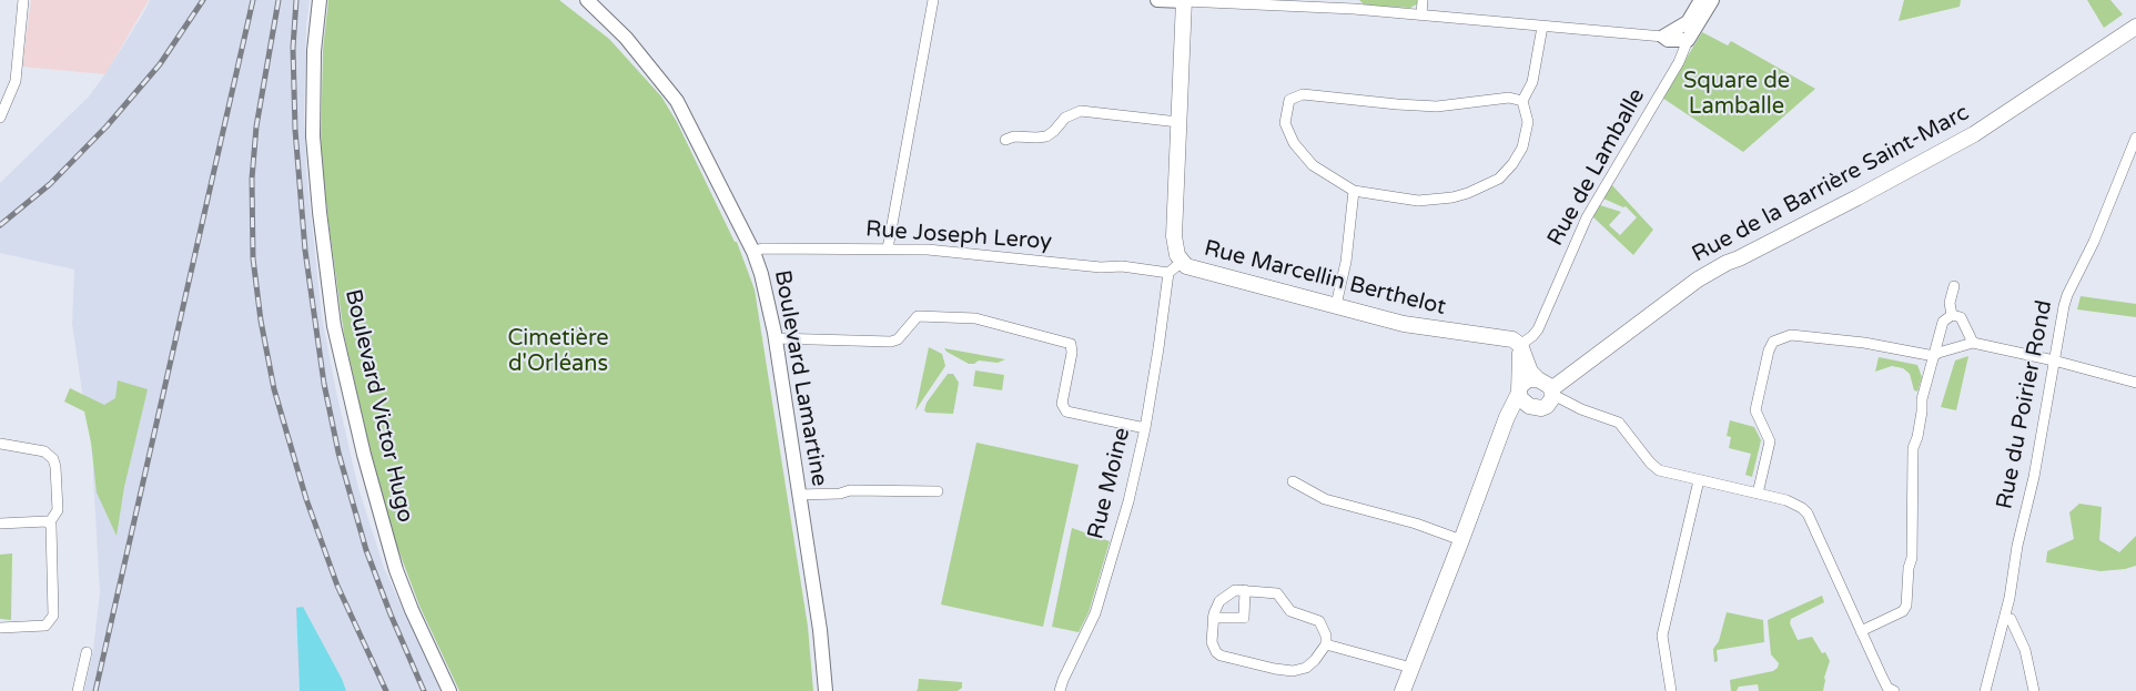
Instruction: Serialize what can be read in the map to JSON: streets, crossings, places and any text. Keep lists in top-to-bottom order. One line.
{"streets":{"main road":["Rue de la Barrière Saint-Marc","Rue Marcellin Berthelot"],"street":["Rue de Lamballe","Rue Joseph Leroy","Boulevard Lamartine","Rue du Poirier Rond","Boulevard Victor Hugo","Rue Moine"]},"crossings":[["Rue de Lamballe","Rue Marcellin Berthelot"],["Rue Joseph Leroy","Boulevard Lamartine"],["Rue Joseph Leroy","Rue Moine"]],"parks":["Square de Lamballe","Cimetière d'Orléans"]}
